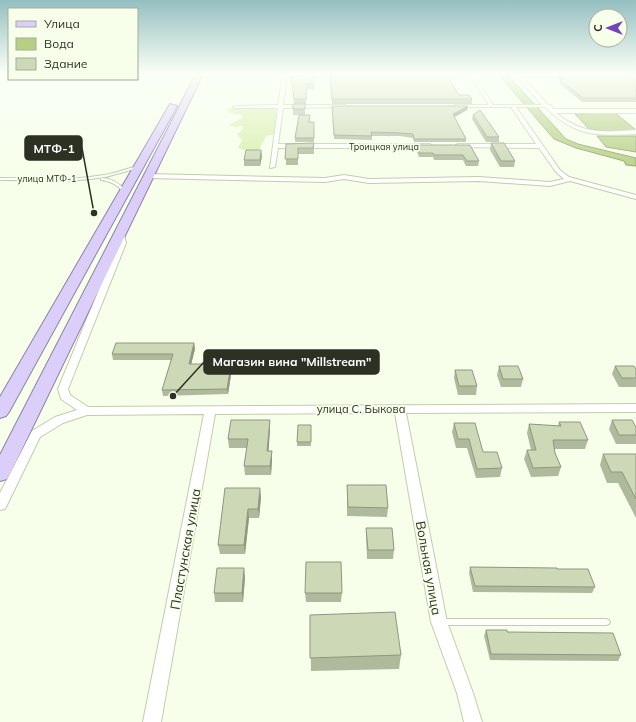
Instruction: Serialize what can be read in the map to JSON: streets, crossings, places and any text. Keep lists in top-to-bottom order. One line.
{"streets":{"street":["Троицкая улица","улица С. Быкова","Пластунская улица","Вольная улица"],"lane":["улица МТФ-1"]},"crossings":[["улица С. Быкова","Пластунская улица"],["улица С. Быкова","Вольная улица"]],"places":["МТФ-1","Магазин вина \"Millstream\""],"legend":["Улица","Вода","Здание"],"north":"left"}
